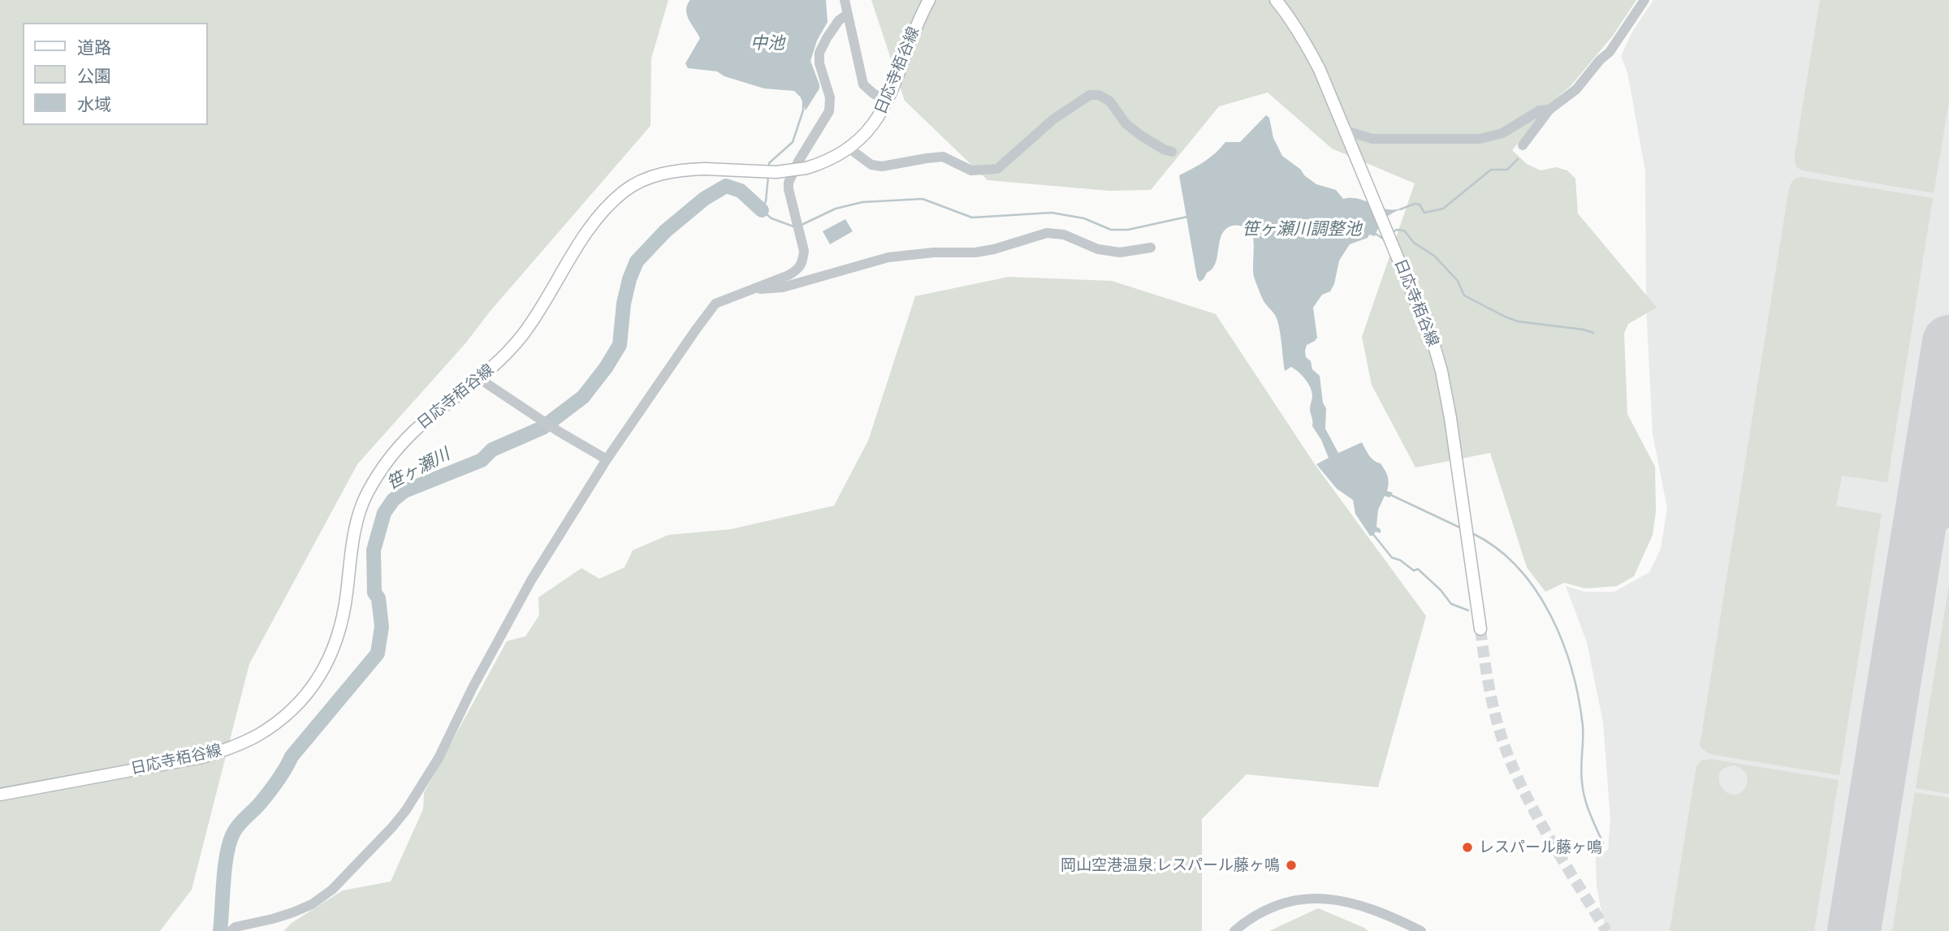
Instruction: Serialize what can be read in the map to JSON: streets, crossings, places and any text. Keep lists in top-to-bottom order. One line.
{"streets":{"main road":["日応寺栢谷線"]},"water":["中池","笹ヶ瀬川調整池","笹ヶ瀬川"],"places":["レスパール藤ヶ鳴","岡山空港温泉;レスパール藤ヶ鳴"],"legend":["道路","公園","水域"]}
